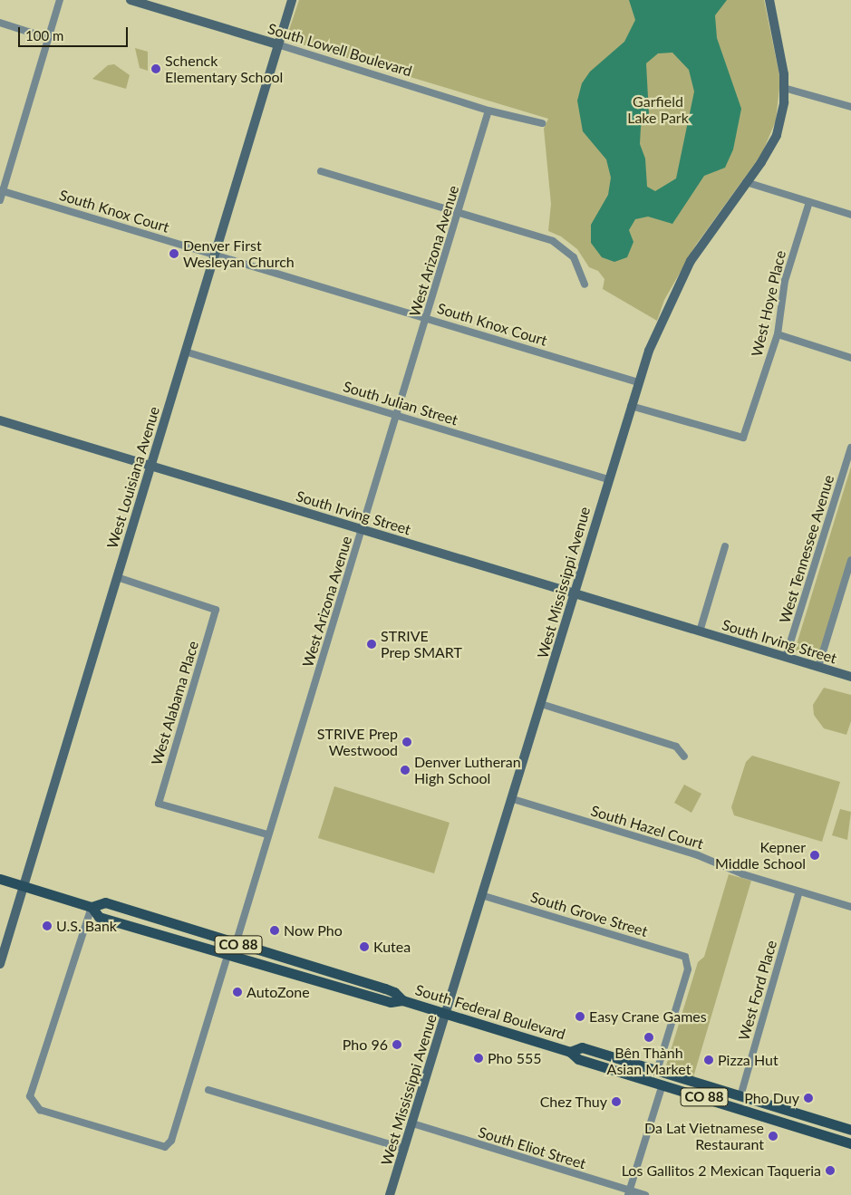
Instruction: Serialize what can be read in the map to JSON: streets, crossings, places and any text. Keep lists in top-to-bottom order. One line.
{"streets":{"main road":["CO 88","South Federal Boulevard"],"street":["South Lowell Boulevard","South Knox Court","West Arizona Avenue","West Hoye Place","South Julian Street","West Louisiana Avenue","South Irving Street","West Tennessee Avenue","West Mississippi Avenue","West Alabama Place","South Hazel Court","South Grove Street","West Ford Place","South Eliot Street"]},"crossings":[["South Lowell Boulevard","West Arizona Avenue"],["South Lowell Boulevard","West Louisiana Avenue"],["South Knox Court","West Arizona Avenue"],["South Knox Court","West Louisiana Avenue"],["South Knox Court","West Mississippi Avenue"],["West Arizona Avenue","South Julian Street"],["West Arizona Avenue","South Irving Street"],["West Arizona Avenue","West Alabama Place"],["West Arizona Avenue","South Federal Boulevard"],["West Hoye Place","West Mississippi Avenue"],["South Julian Street","West Louisiana Avenue"],["South Julian Street","West Mississippi Avenue"],["West Louisiana Avenue","South Irving Street"],["West Louisiana Avenue","West Alabama Place"],["West Louisiana Avenue","South Federal Boulevard"],["South Irving Street","West Tennessee Avenue"],["South Irving Street","West Mississippi Avenue"],["West Mississippi Avenue","South Hazel Court"],["West Mississippi Avenue","South Grove Street"],["West Mississippi Avenue","South Federal Boulevard"],["West Mississippi Avenue","South Eliot Street"],["South Hazel Court","West Ford Place"],["South Grove Street","South Federal Boulevard"],["West Ford Place","South Federal Boulevard"]],"parks":["Garfield Lake Park"],"places":["Schenck Elementary School","Denver First Wesleyan Church","STRIVE Prep SMART","STRIVE Prep Westwood","Denver Lutheran High School","Kepner Middle School","U.S. Bank","Now Pho","Kutea","AutoZone","Easy Crane Games","Bên Thành Asian Market","Pho 96","Pho 555","Pizza Hut","Pho Duy","Chez Thuy","Da Lat Vietnamese Restaurant","Los Gallitos 2 Mexican Taqueria"],"scale_bar":"100 m"}
